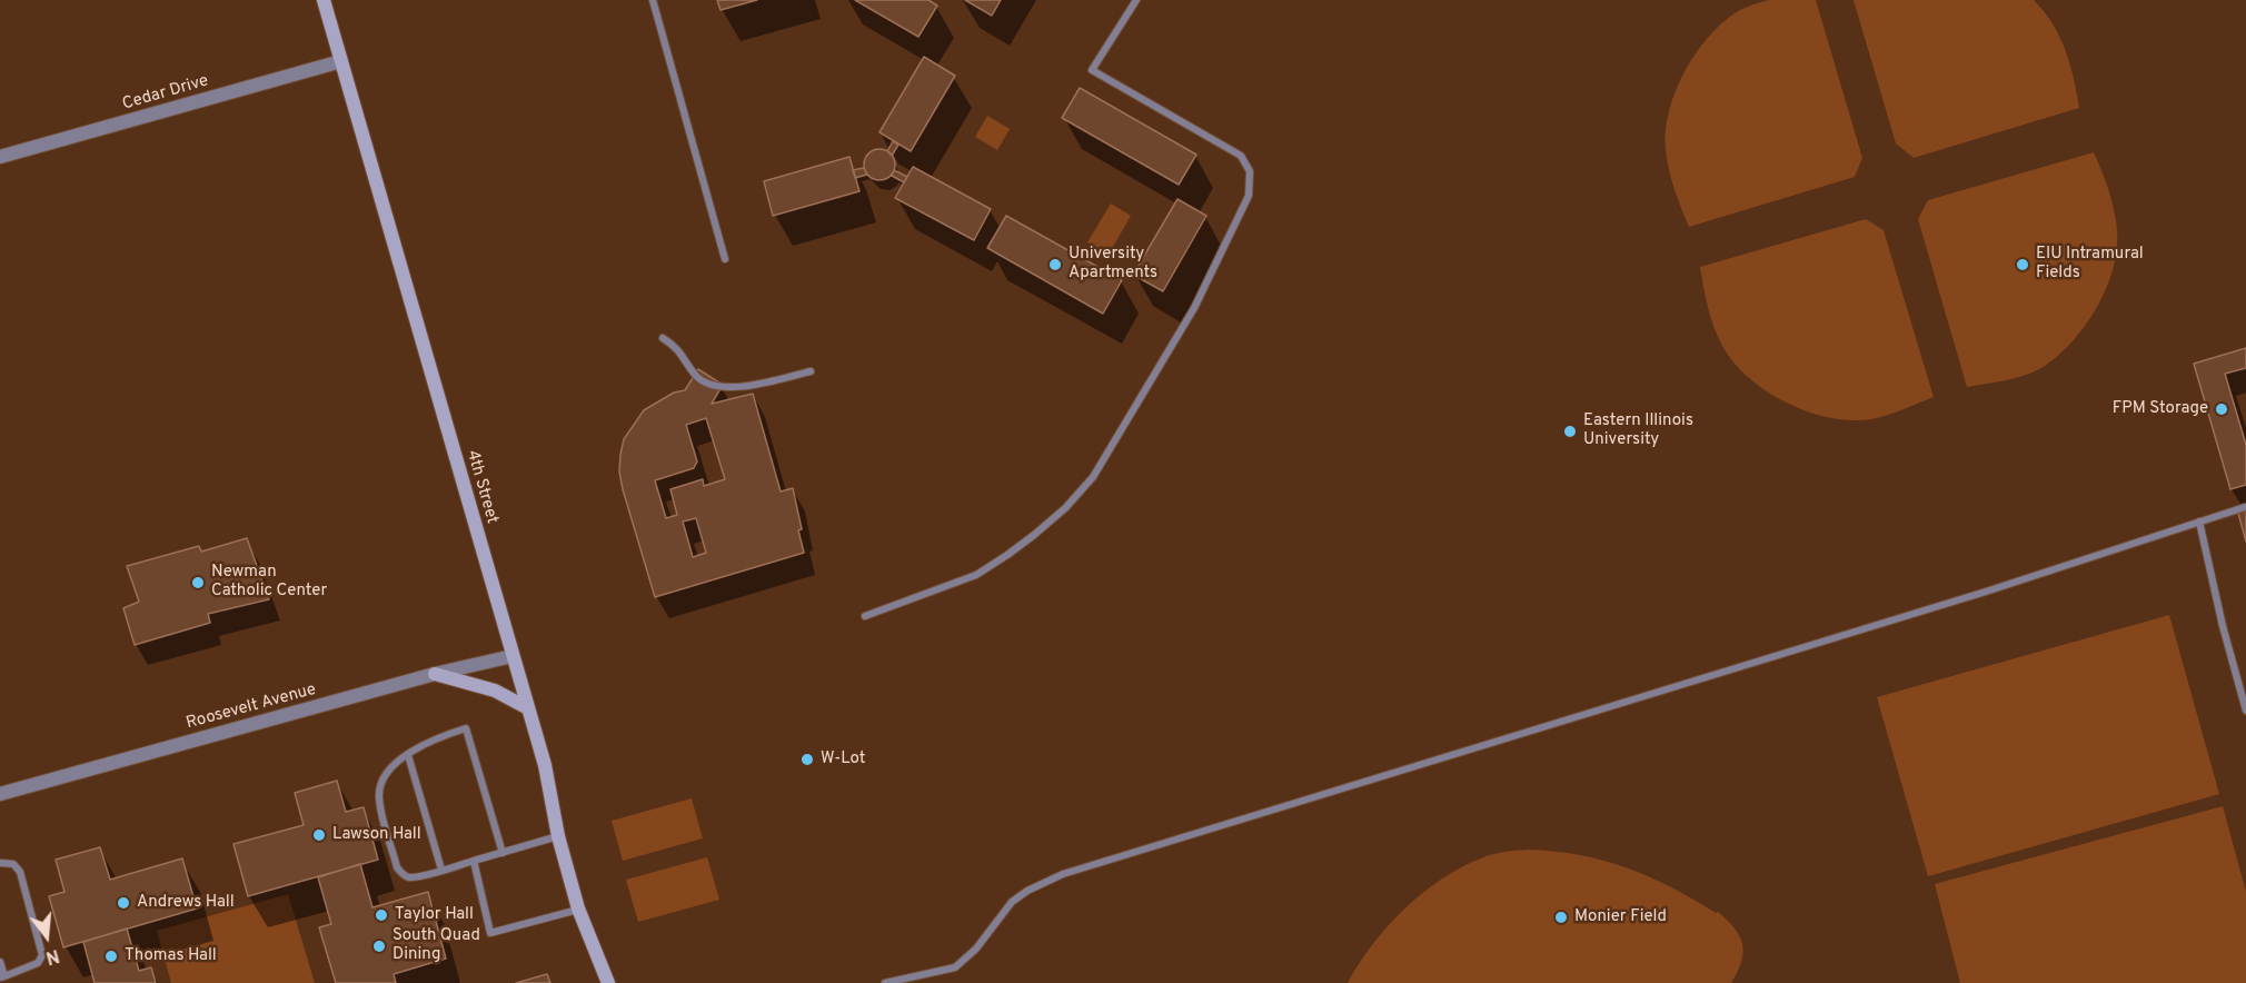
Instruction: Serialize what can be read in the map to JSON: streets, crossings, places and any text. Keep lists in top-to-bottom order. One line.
{"streets":{"street":["Cedar Drive","4th Street","Roosevelt Avenue"]},"crossings":[["Cedar Drive","4th Street"],["4th Street","Roosevelt Avenue"]],"places":["University Apartments","EIU Intramural Fields","FPM Storage","Eastern Illinois University","Newman Catholic Center","W-Lot","Lawson Hall","Andrews Hall","Taylor Hall","Monier Field","South Quad Dining","Thomas Hall"],"north":"bottom"}
